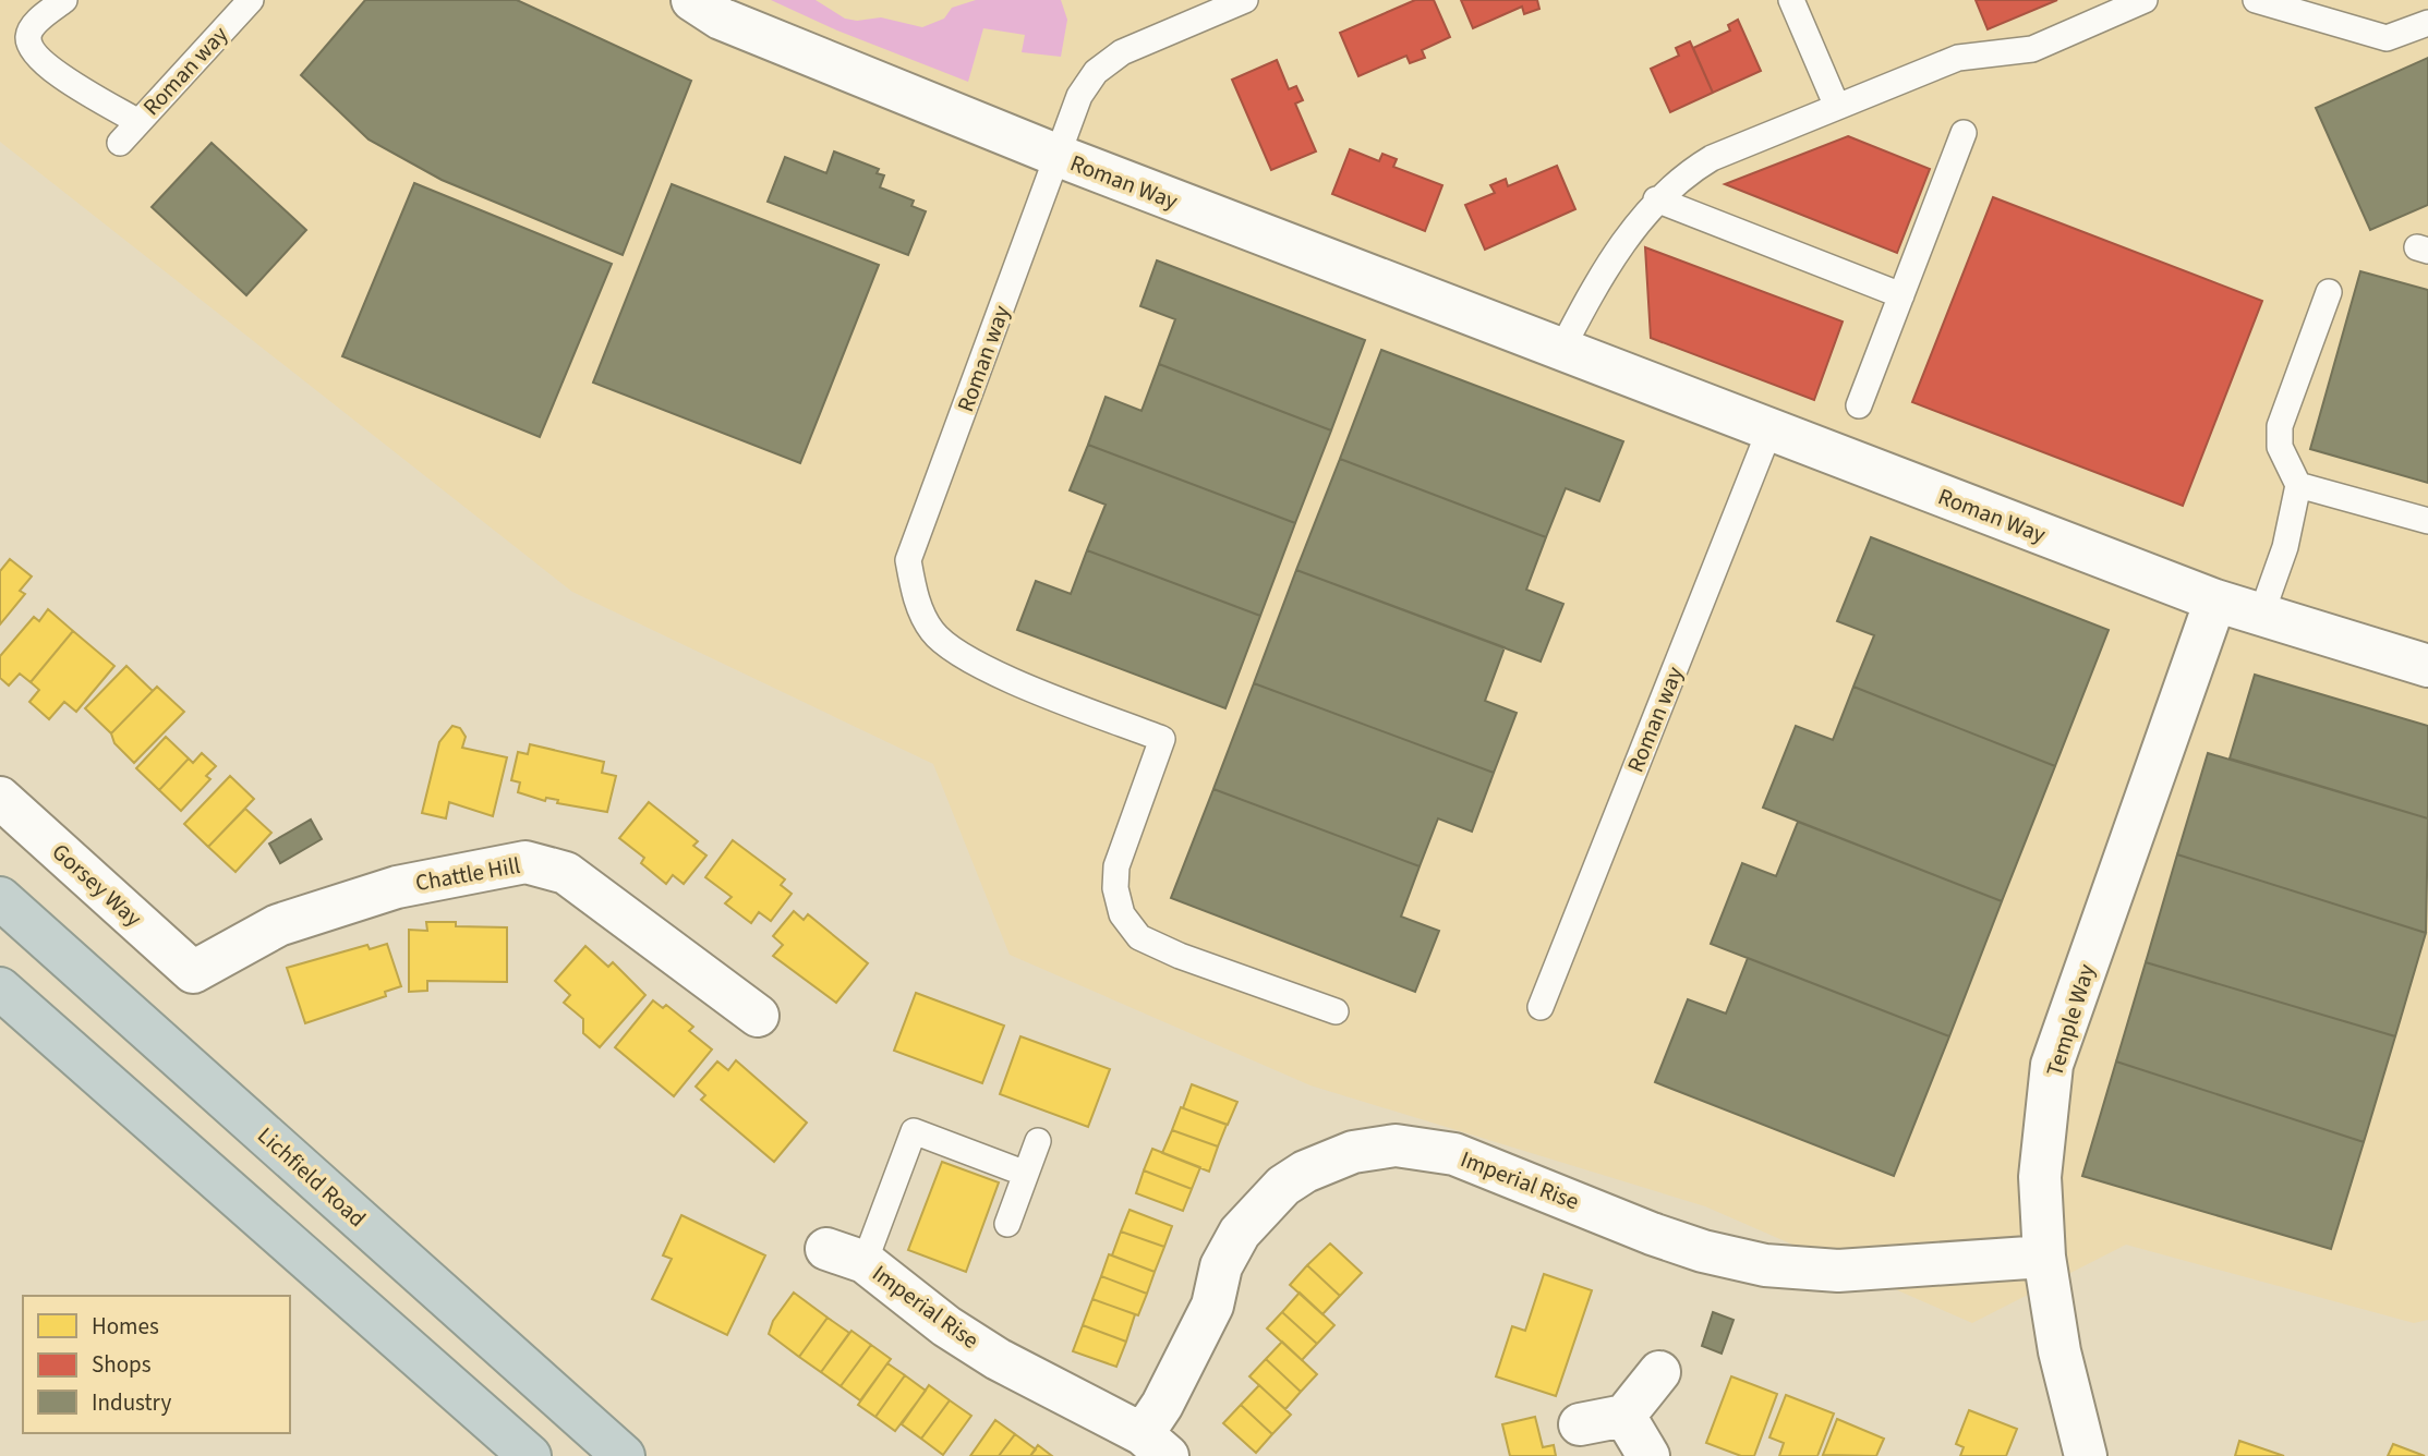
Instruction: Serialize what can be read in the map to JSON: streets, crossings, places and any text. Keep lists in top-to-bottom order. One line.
{"streets":{"highway":["Lichfield Road"],"street":["Roman Way","Chattle Hill","Gorsey Way","Temple Way","Imperial Rise"],"lane":["Roman way"]},"crossings":[["Roman way","Roman Way"],["Roman Way","Temple Way"],["Chattle Hill","Gorsey Way"],["Temple Way","Imperial Rise"]],"legend":["Homes","Shops","Industry"]}
